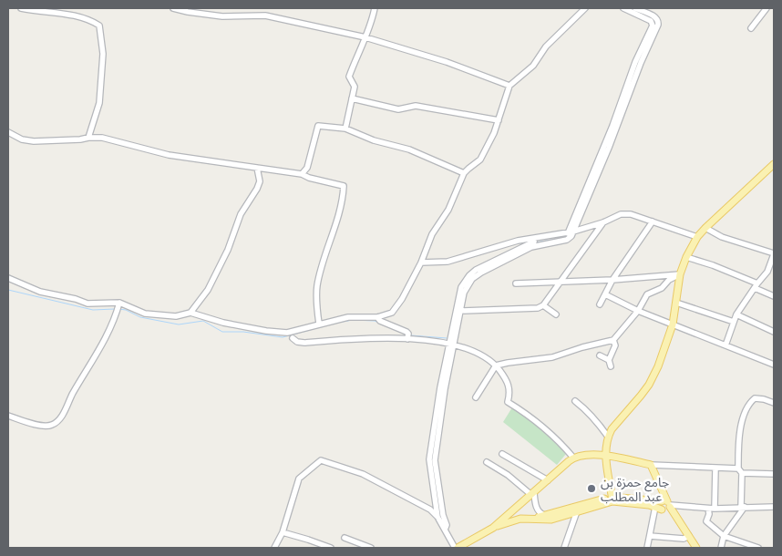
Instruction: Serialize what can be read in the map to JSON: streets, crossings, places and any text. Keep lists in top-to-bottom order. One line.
{"places":["جامع حمزة بن عبد المطلب"]}
